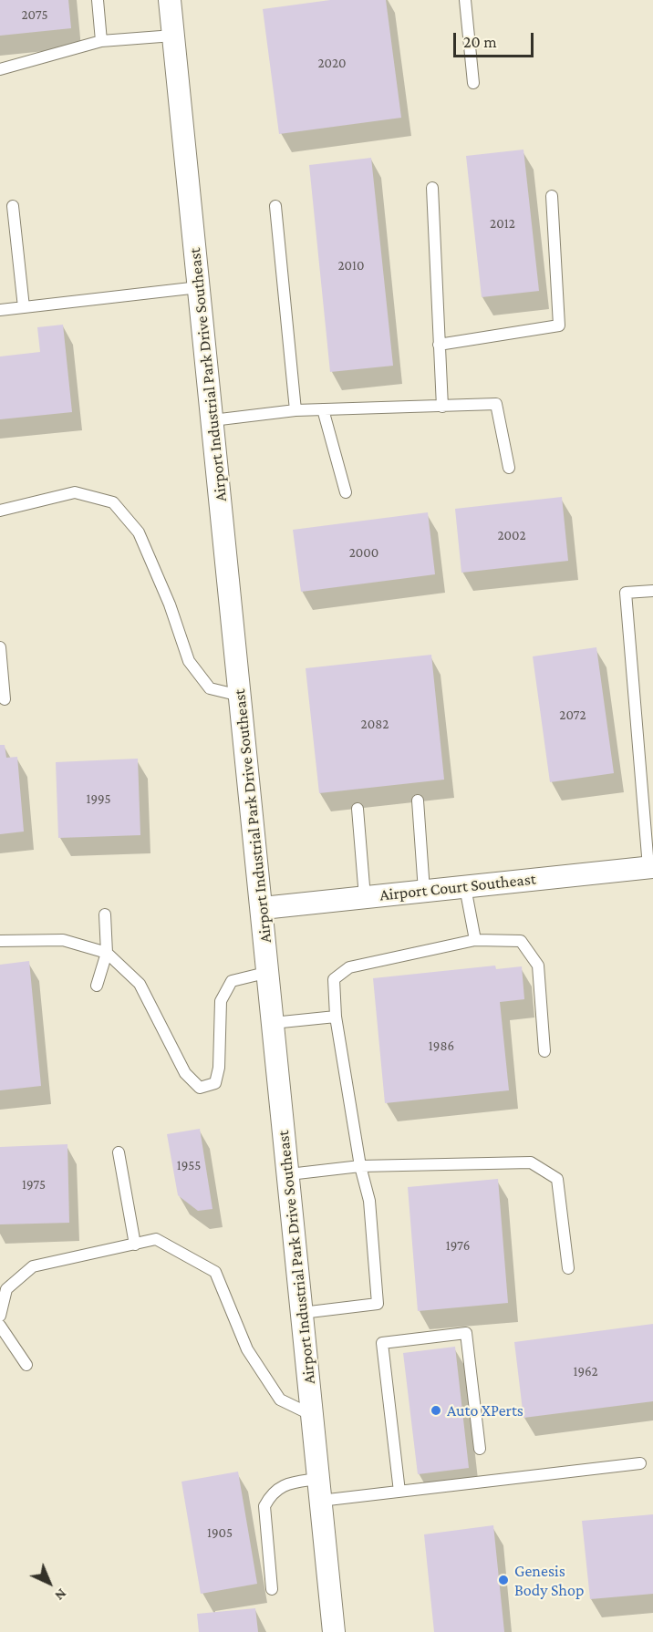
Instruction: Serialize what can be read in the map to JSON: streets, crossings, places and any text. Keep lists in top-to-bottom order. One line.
{"streets":{"street":["Airport Industrial Park Drive Southeast","Airport Court Southeast"]},"crossings":[["Airport Industrial Park Drive Southeast","Airport Court Southeast"]],"places":["Auto XPerts","Genesis Body Shop"],"house_numbers":["2075","2020","2012","2010","2002","2000","2072","2082","1995","1986","1955","1975","1976","1962","1905"],"scale_bar":"20 m","north":"bottom right"}
